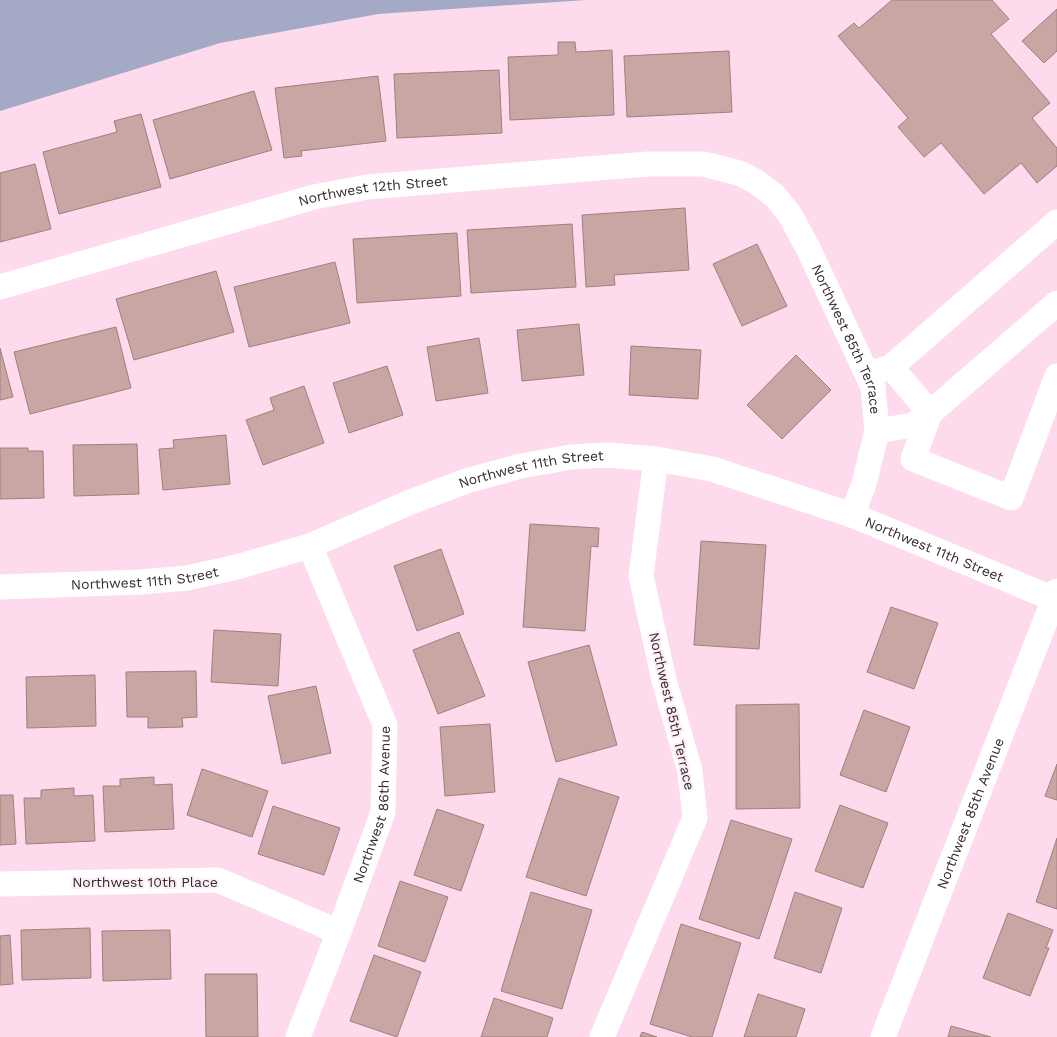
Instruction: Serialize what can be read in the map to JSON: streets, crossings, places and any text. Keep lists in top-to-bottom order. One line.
{"streets":{"street":["Northwest 12th Street","Northwest 85th Terrace","Northwest 11th Street","Northwest 86th Avenue","Northwest 85th Avenue","Northwest 10th Place"]},"crossings":[["Northwest 12th Street","Northwest 85th Terrace"],["Northwest 85th Terrace","Northwest 11th Street"],["Northwest 11th Street","Northwest 86th Avenue"],["Northwest 11th Street","Northwest 85th Avenue"],["Northwest 86th Avenue","Northwest 10th Place"]]}
